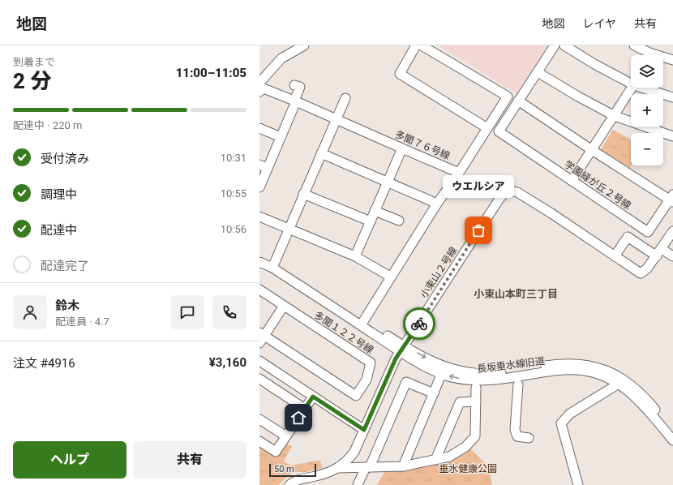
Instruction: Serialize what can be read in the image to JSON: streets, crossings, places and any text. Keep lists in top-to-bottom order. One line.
{"streets":{"street":["多聞７６号線","学園緑が丘２号線","小束山２号線","多聞１２２号線","長坂垂水線旧道"]},"crossings":[["小束山２号線","長坂垂水線旧道"]],"districts":["小束山本町三丁目"],"parks":["垂水健康公園"],"places":["ウエルシア"],"scale_bar":"50 m","page":{"header":"地図","nav":["地図","レイヤ","共有"],"heading":["2 分","到着まで","11:00–11:05"],"panel":["鈴木","配達員 · 4.7","注文 #4916","¥3,160"],"map_buttons":["+","−"],"bar":"配達中 · 220 m","list":[["受付済み","10:31"],["調理中","10:55"],["配達中","10:56"],"配達完了"],"bubble":"ウエルシア","buttons":["ヘルプ","共有"],"scale":"50 m"}}
